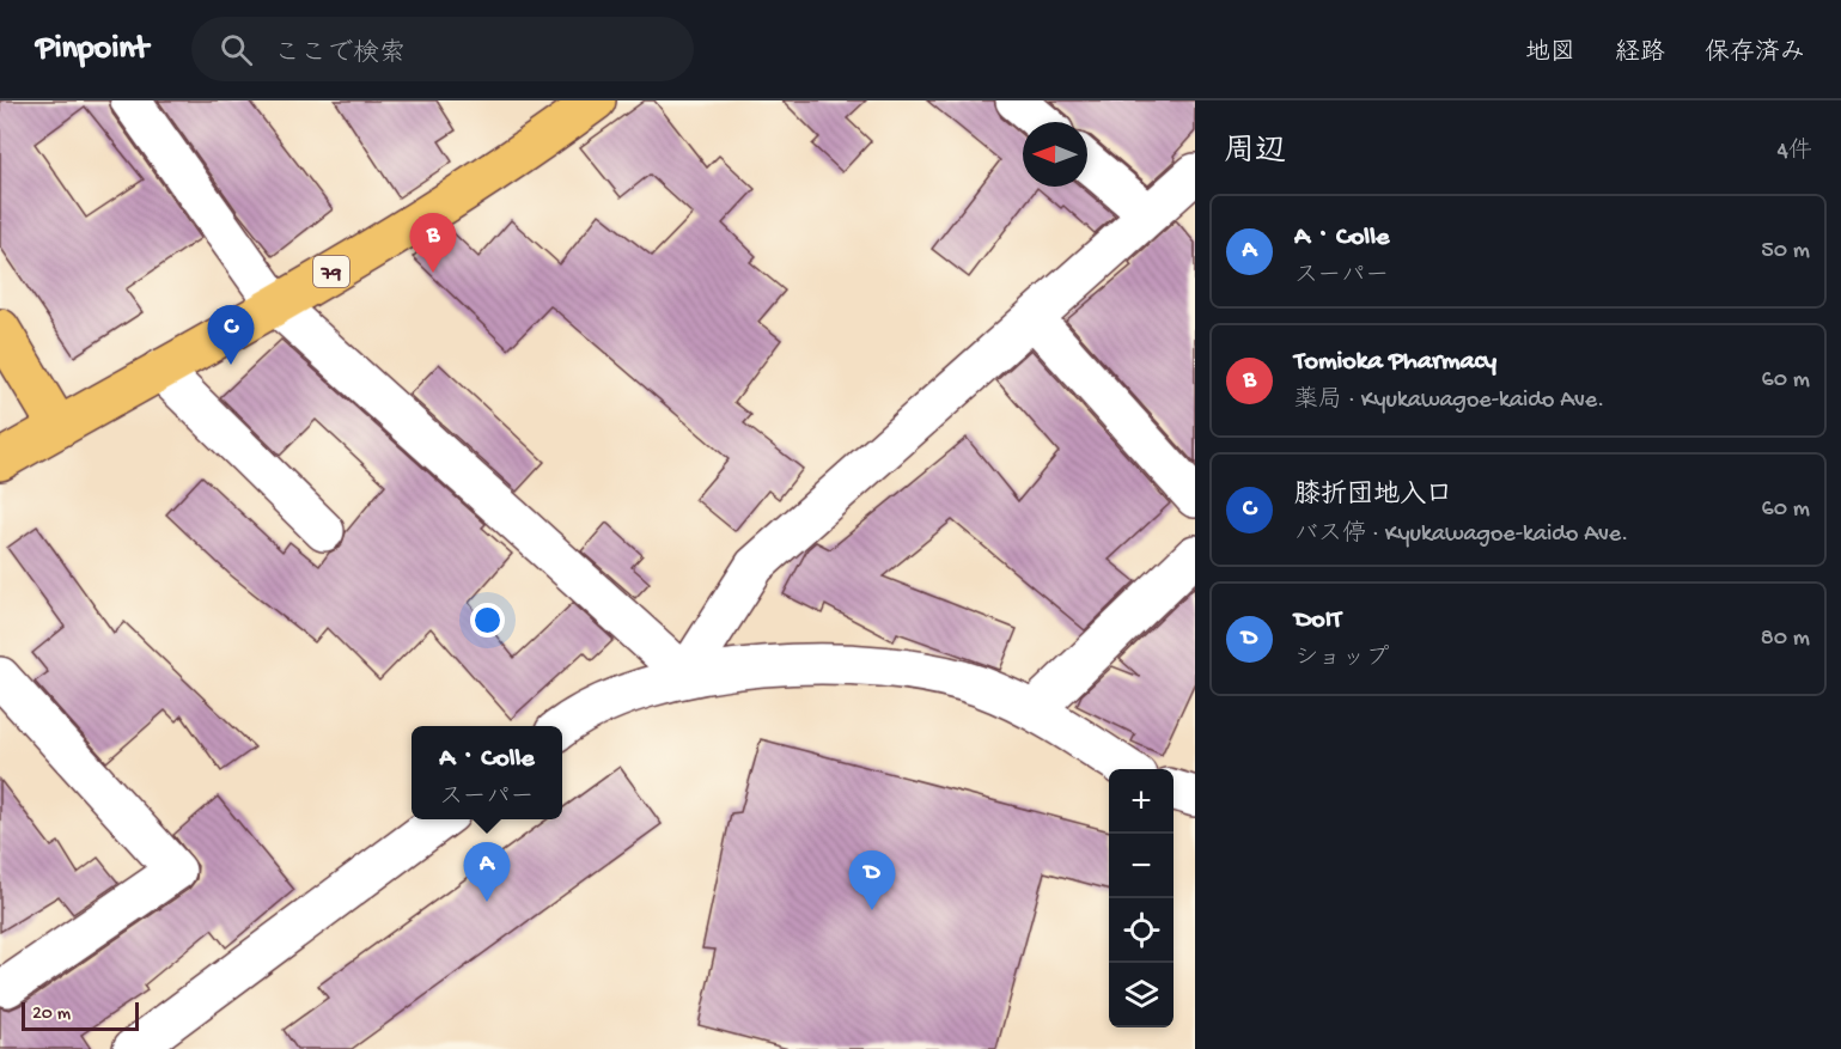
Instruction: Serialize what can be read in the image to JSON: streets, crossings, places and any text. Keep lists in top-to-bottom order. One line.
{"streets":{"main road":["79"]},"scale_bar":"20 m","north":"left","page":{"header":"Pinpoint","search":"ここで検索","nav":["地図","経路","保存済み"],"heading":["周辺","4件"],"list":[{"mark":"A","name":"A・Colle","note":"スーパー","value":"50 m"},{"mark":"B","name":"Tomioka Pharmacy","note":"薬局 · Kyukawagoe-kaido Ave.","value":"60 m"},{"mark":"C","name":"膝折団地入口","note":"バス停 · Kyukawagoe-kaido Ave.","value":"60 m"},{"mark":"D","name":"DoIT","note":"ショップ","value":"80 m"}],"pins":["B","C","A","D"],"popup":["A・Colle","スーパー"],"map_buttons":["+","−"],"scale":"20 m"}}
